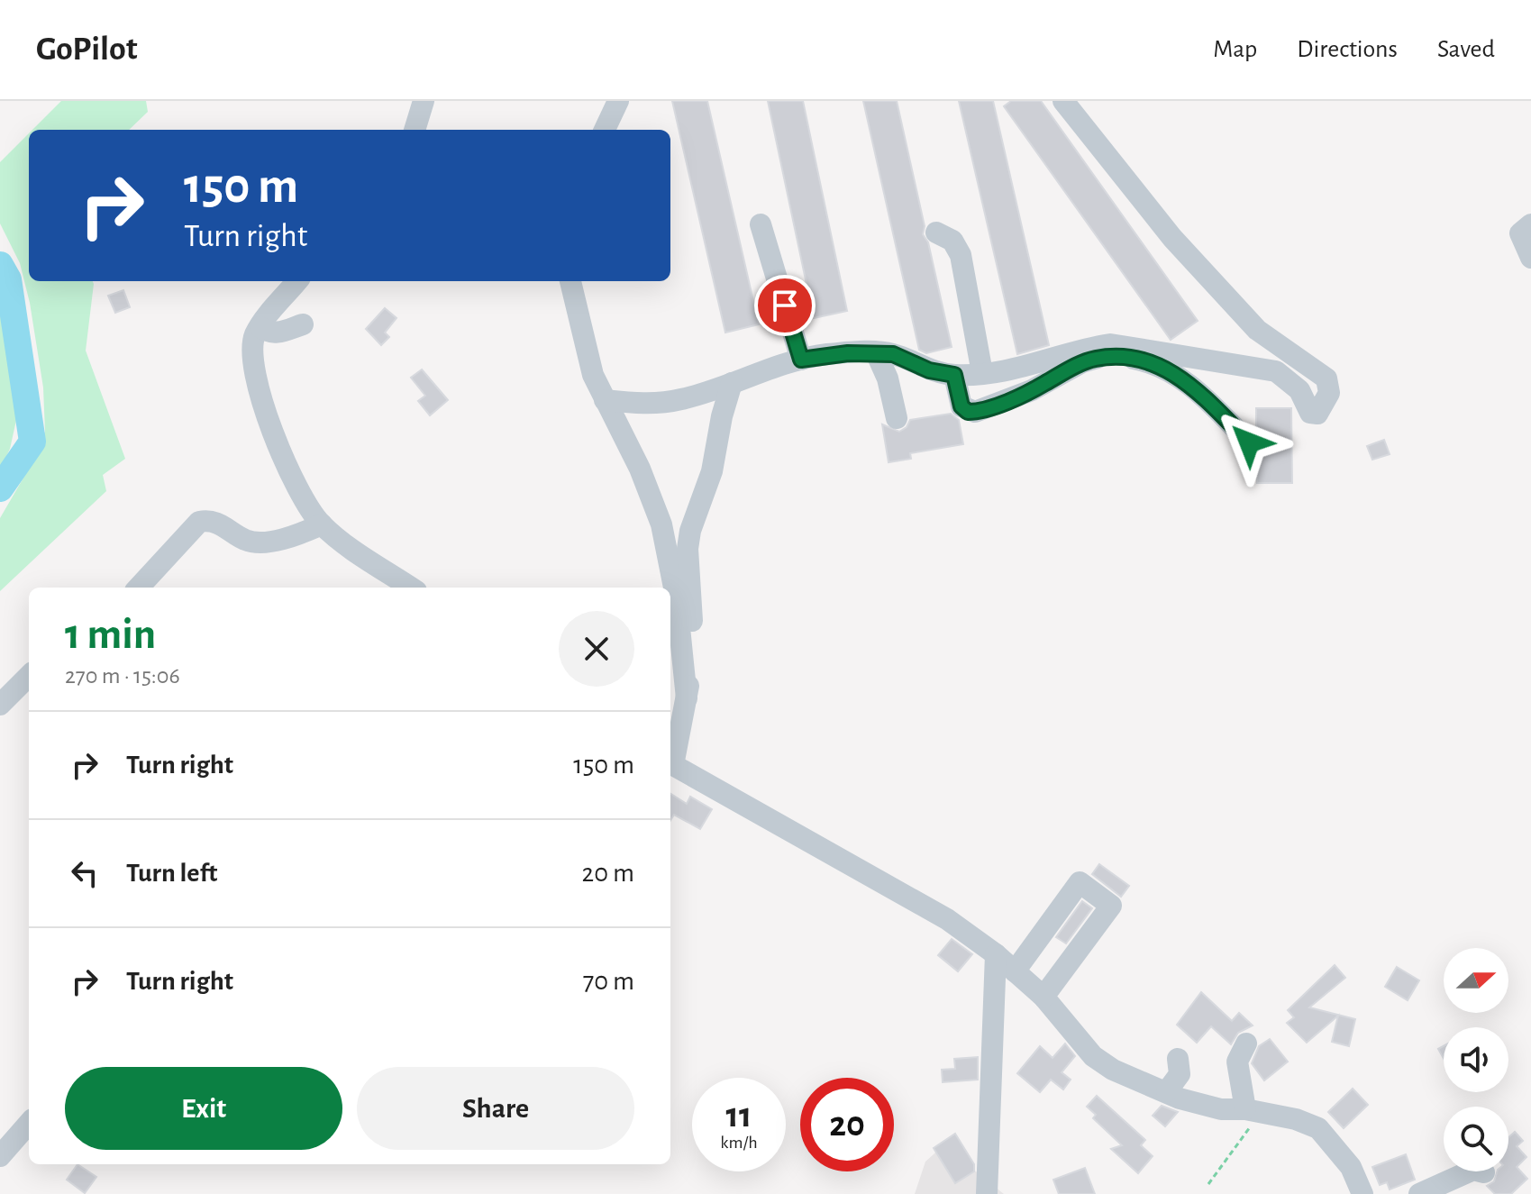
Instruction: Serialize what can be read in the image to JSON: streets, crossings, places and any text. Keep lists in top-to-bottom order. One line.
{"north":"right","page":{"header":"GoPilot","nav":["Map","Directions","Saved"],"turn":["150 m","Turn right"],"heading":["1 min","270 m · 15:06"],"list":[{"name":"Turn right","value":"150 m"},{"name":"Turn left","value":"20 m"},{"name":"Turn right","value":"70 m"}],"buttons":["Exit","Share"],"speed":"11 km/h","limit":"20"}}
